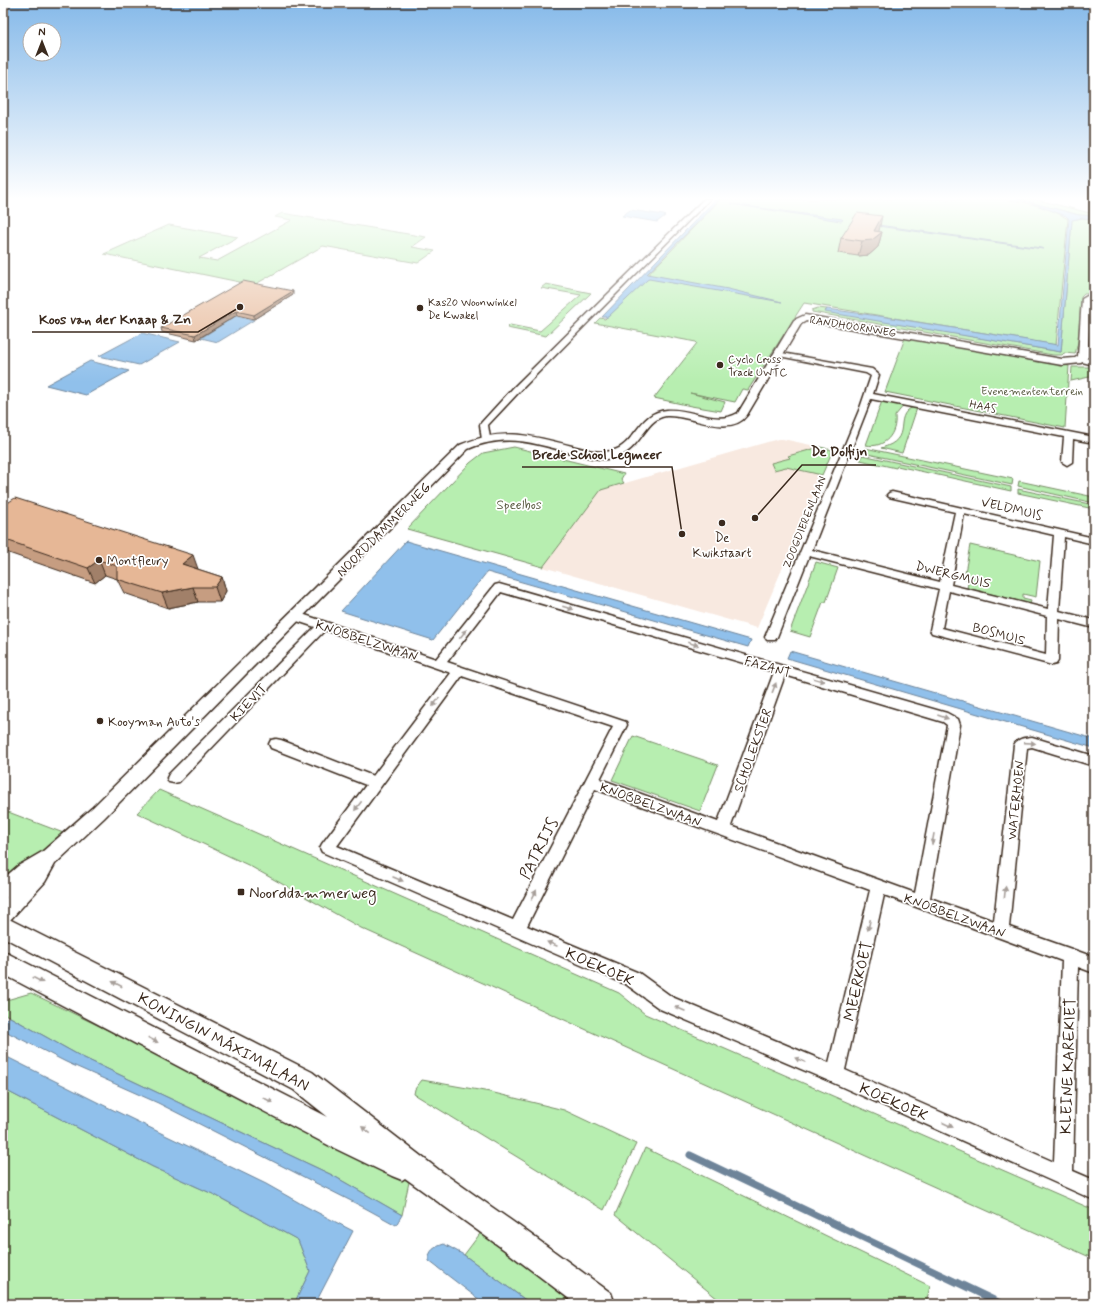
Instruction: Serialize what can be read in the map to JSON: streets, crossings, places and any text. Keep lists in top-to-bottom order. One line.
{"streets":{"main road":["KONINGIN MÁXIMALAAN"],"street":["RANDHOORNWEG","HAAS","VELDMUIS","ZOOGDIERENLAAN","NOORDDAMMERWEG","DWERGMUIS","BOSMUIS","KNOBBELZWAAN","FAZANT","KIEVIT","SCHOLEKSTER","WATERHOEN","PATRIJS","KOEKOEK","MEERKOET","KLEINE KAREKIET"]},"crossings":[["RANDHOORNWEG","ZOOGDIERENLAAN"],["RANDHOORNWEG","NOORDDAMMERWEG"],["HAAS","ZOOGDIERENLAAN"],["ZOOGDIERENLAAN","DWERGMUIS"],["NOORDDAMMERWEG","KNOBBELZWAAN"],["DWERGMUIS","BOSMUIS"],["KNOBBELZWAAN","FAZANT"],["KNOBBELZWAAN","KIEVIT"],["KNOBBELZWAAN","SCHOLEKSTER"],["KNOBBELZWAAN","WATERHOEN"],["KNOBBELZWAAN","PATRIJS"],["KNOBBELZWAAN","KOEKOEK"],["KNOBBELZWAAN","MEERKOET"],["KNOBBELZWAAN","KLEINE KAREKIET"],["FAZANT","SCHOLEKSTER"],["PATRIJS","KOEKOEK"],["KOEKOEK","MEERKOET"],["KOEKOEK","KLEINE KAREKIET"]],"one_way":["SCHOLEKSTER","PATRIJS","MEERKOET"],"parks":["Evenemententerrein","Speelbos"],"places":{"other":["Koos van der Knaap & Zn","Kas20 Woonwinkel De Kwakel","Cyclo Cross Track UWTC","De Dolfijn","De Kwikstaart","Brede School Legmeer","Montfleury","Kooyman Auto's"],"transit":["Noorddammerweg"]},"north":"top"}
